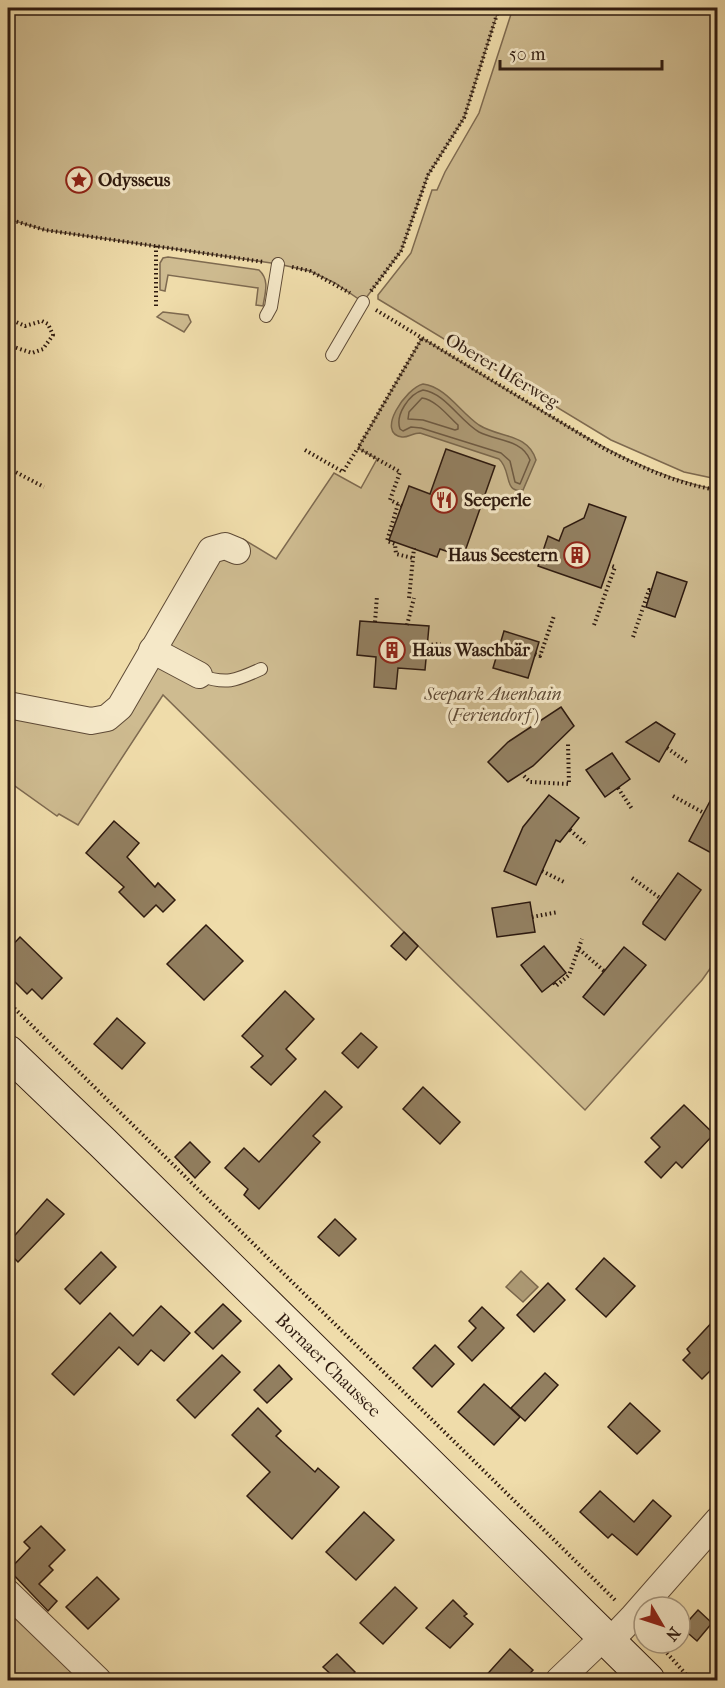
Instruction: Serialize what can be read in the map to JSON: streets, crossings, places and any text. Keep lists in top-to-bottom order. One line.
{"streets":{"street":["Bornaer Chaussee"],"path":["Oberer Uferweg"]},"parks":["Seepark Auenhain (Feriendorf)"],"places":{"place":["Odysseus"],"restaurant":["Seeperle"],"building":["Haus Seestern","Haus Waschbär"]},"scale_bar":"50 m","north":"bottom right"}
